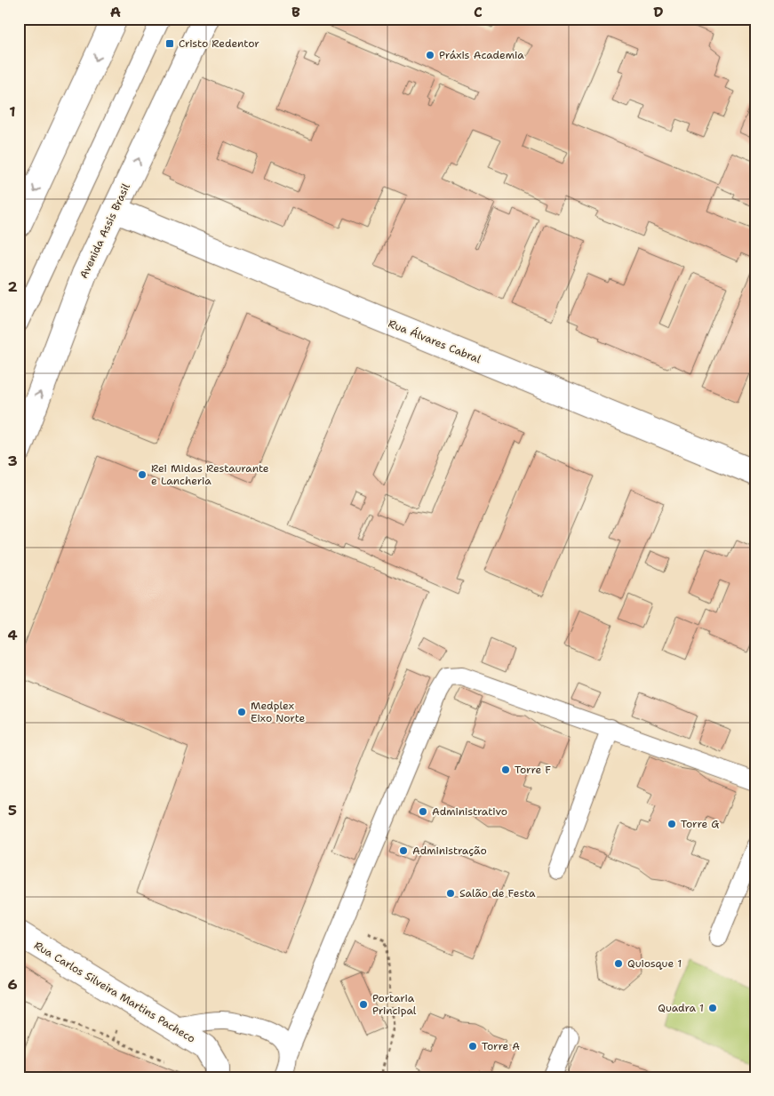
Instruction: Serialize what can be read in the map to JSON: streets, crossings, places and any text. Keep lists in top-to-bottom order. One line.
{"streets":{"street":["Avenida Assis Brasil","Rua Álvares Cabral","Rua Carlos Silveira Martins Pacheco"]},"crossings":[["Avenida Assis Brasil","Rua Álvares Cabral"]],"places":{"transit":["Cristo Redentor"],"other":["Práxis Academia","Rei Midas Restaurante e Lancheria","Medplex Eixo Norte","Torre F","Administrativo","Torre G","Administração","Salão de Festa","Quiosque 1","Portaria Principal","Quadra 1","Torre A"]},"grid":{"columns":["A","B","C","D"],"rows":["1","2","3","4","5","6"]}}
